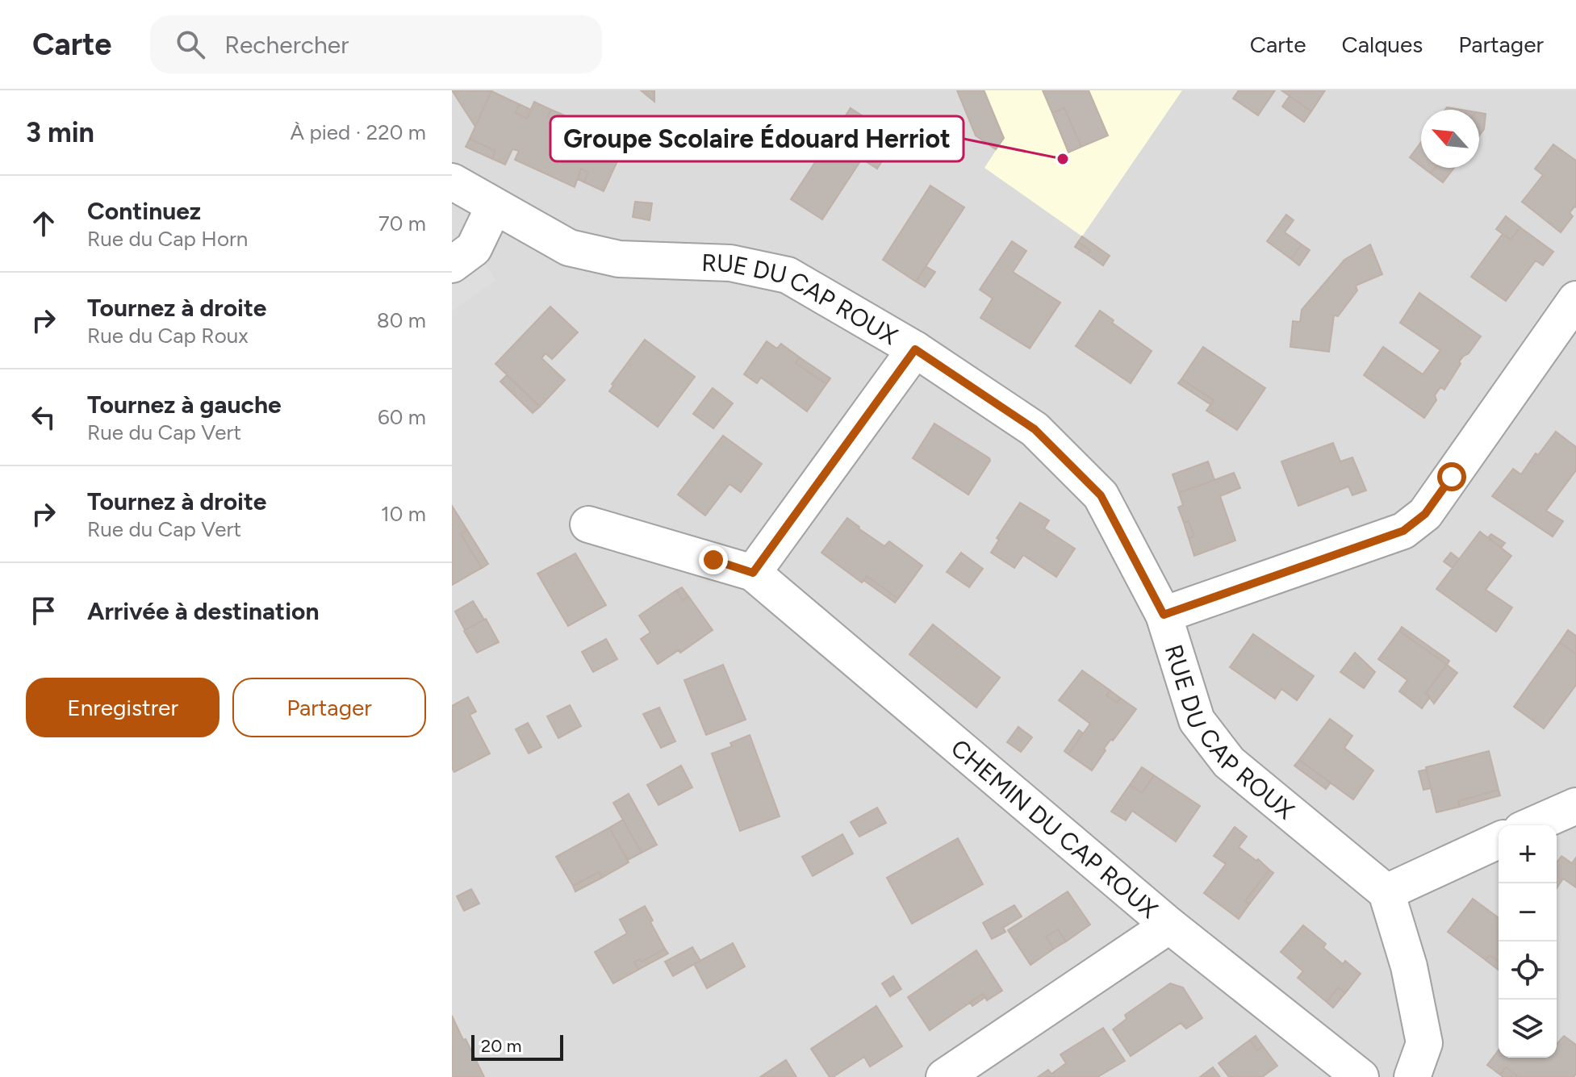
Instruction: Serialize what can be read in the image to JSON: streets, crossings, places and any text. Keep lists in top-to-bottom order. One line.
{"streets":{"street":["RUE DU CAP ROUX","CHEMIN DU CAP ROUX"]},"places":["Groupe Scolaire Édouard Herriot"],"scale_bar":"20 m","north":"top left","page":{"header":"Carte","search":"Rechercher","nav":["Carte","Calques","Partager"],"heading":["3 min","À pied · 220 m"],"list":[["Continuez","Rue du Cap Horn","70 m"],["Tournez à droite","Rue du Cap Roux","80 m"],["Tournez à gauche","Rue du Cap Vert","60 m"],["Tournez à droite","Rue du Cap Vert","10 m"],"Arrivée à destination"],"buttons":["Enregistrer","Partager"],"map_buttons":["+","−"],"scale":"20 m"}}
